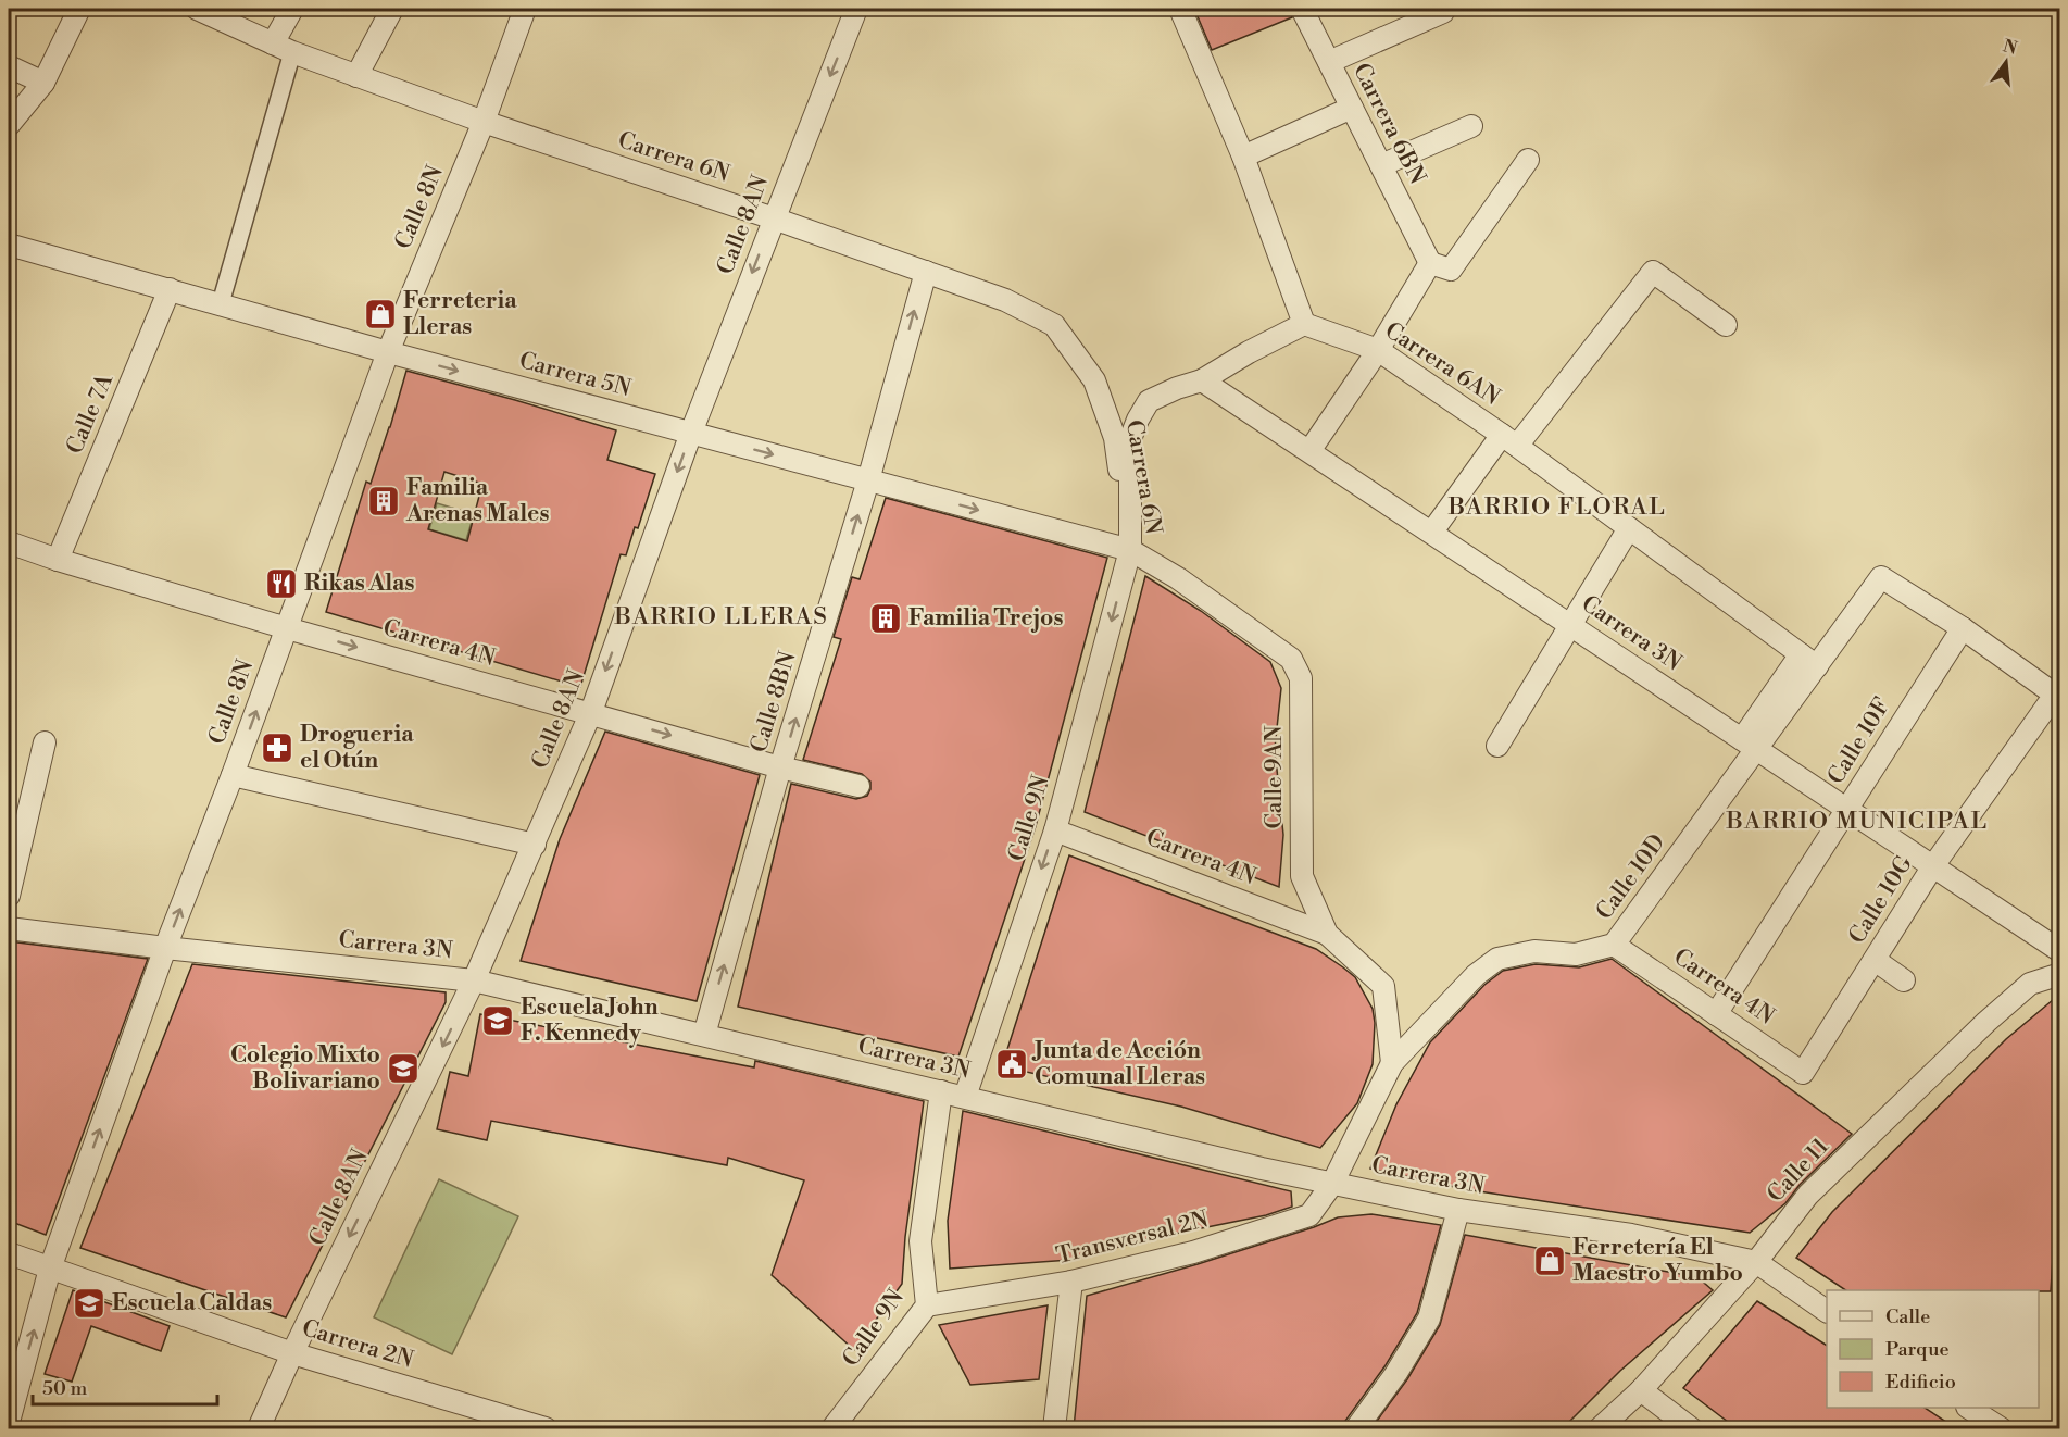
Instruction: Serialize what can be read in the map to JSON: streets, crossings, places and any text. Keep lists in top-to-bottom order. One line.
{"streets":{"street":["Carrera 6BN","Carrera 6N","Calle 8N","Calle 8AN","Carrera 6AN","Carrera 5N","Calle 7A","Carrera 3N","Carrera 4N","Calle 8BN","Calle 10F","Calle 9AN","Calle 9N","Calle 10D","Calle 10G","Calle 11","Transversal 2N","Carrera 2N"]},"crossings":[["Carrera 6N","Calle 8N"],["Carrera 6N","Calle 8AN"],["Carrera 6N","Carrera 5N"],["Carrera 6N","Calle 8BN"],["Carrera 6N","Calle 9AN"],["Carrera 6N","Calle 9N"],["Calle 8N","Carrera 5N"],["Calle 8N","Carrera 3N"],["Calle 8N","Carrera 4N"],["Calle 8N","Carrera 2N"],["Calle 8AN","Carrera 5N"],["Calle 8AN","Carrera 3N"],["Calle 8AN","Carrera 4N"],["Calle 8AN","Carrera 2N"],["Carrera 6AN","Calle 10D"],["Carrera 5N","Calle 7A"],["Carrera 5N","Calle 8BN"],["Carrera 5N","Calle 9AN"],["Carrera 5N","Calle 9N"],["Calle 7A","Carrera 4N"],["Carrera 3N","Calle 8BN"],["Carrera 3N","Calle 10F"],["Carrera 3N","Calle 9N"],["Carrera 3N","Calle 10D"],["Carrera 3N","Calle 10G"],["Carrera 3N","Calle 11"],["Carrera 3N","Transversal 2N"],["Carrera 4N","Calle 8BN"],["Carrera 4N","Calle 10F"],["Carrera 4N","Calle 9AN"],["Carrera 4N","Calle 9N"],["Carrera 4N","Calle 10D"],["Carrera 4N","Calle 10G"],["Calle 10F","Calle 10D"],["Calle 10F","Calle 10G"],["Calle 9AN","Calle 9N"],["Calle 9AN","Calle 10D"],["Calle 9N","Transversal 2N"],["Calle 10D","Calle 10G"],["Calle 10D","Transversal 2N"]],"one_way":["Calle 8N","Calle 8AN","Carrera 5N","Calle 8BN","Calle 9N"],"districts":["BARRIO FLORAL","BARRIO LLERAS","BARRIO MUNICIPAL"],"places":{"shop":["Ferreteria Lleras","Ferretería El Maestro Yumbo"],"building":["Familia Arenas Males","Familia Trejos"],"restaurant":["Rikas Alas"],"pharmacy":["Drogueria el Otún"],"school or university":["Escuela John F. Kennedy","Colegio Mixto Bolivariano","Escuela Caldas"],"public building":["Junta de Acción Comunal Lleras"]},"legend":["Calle","Parque","Edificio"],"scale_bar":"50 m","north":"top"}
